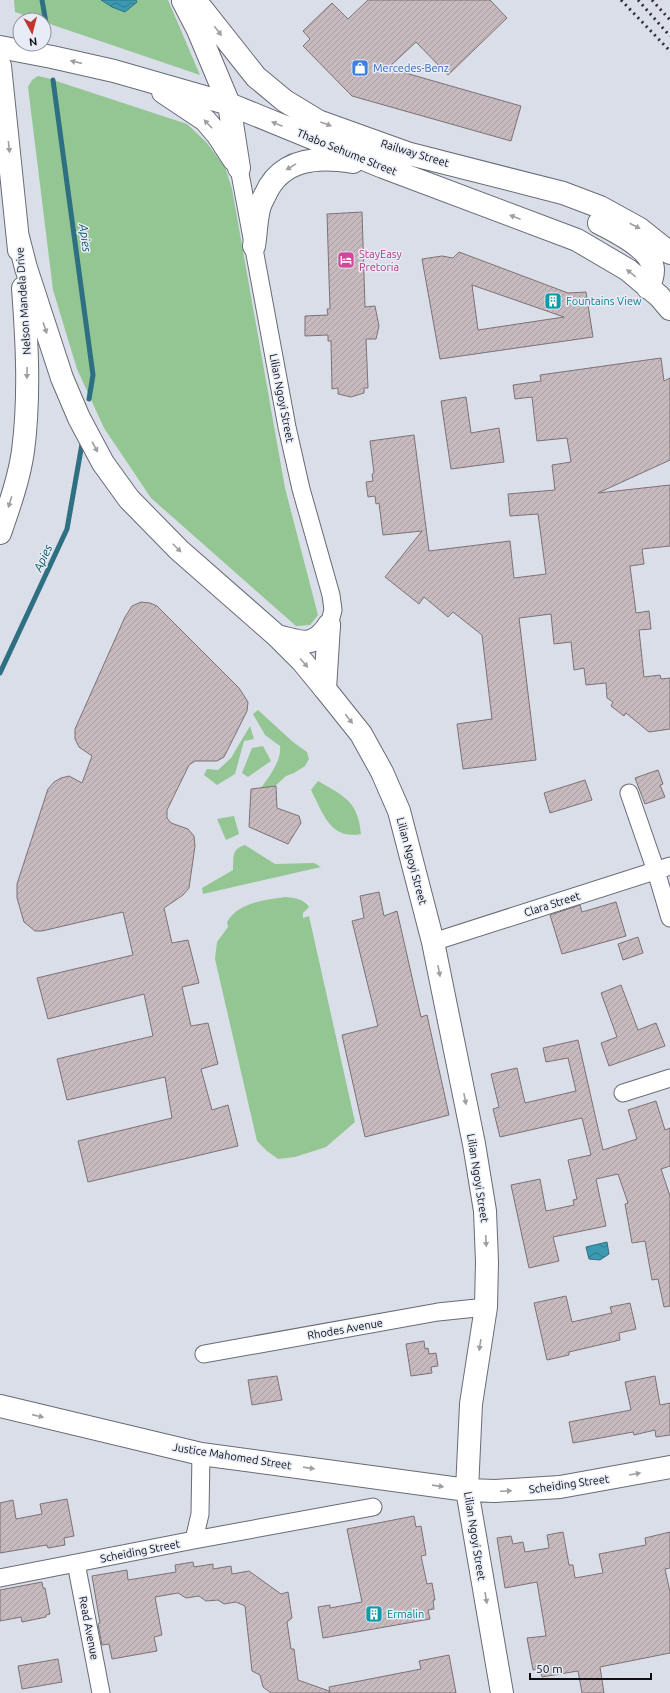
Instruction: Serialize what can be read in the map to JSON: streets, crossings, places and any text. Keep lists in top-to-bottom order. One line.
{"streets":{"main road":["Thabo Sehume Street","Railway Street","Nelson Mandela Drive","Lilian Ngoyi Street","Justice Mahomed Street","Scheiding Street"],"street":["Clara Street","Rhodes Avenue","Read Avenue"]},"crossings":[["Nelson Mandela Drive","Lilian Ngoyi Street"],["Lilian Ngoyi Street","Clara Street"],["Lilian Ngoyi Street","Rhodes Avenue"],["Lilian Ngoyi Street","Justice Mahomed Street"],["Lilian Ngoyi Street","Scheiding Street"],["Justice Mahomed Street","Scheiding Street"],["Scheiding Street","Read Avenue"]],"one_way":["Nelson Mandela Drive","Lilian Ngoyi Street","Justice Mahomed Street","Scheiding Street"],"water":["Apies"],"places":{"shop":["Mercedes-Benz"],"hotel":["StayEasy Pretoria"],"building":["Fountains View","Ermalin"]},"scale_bar":"50 m","north":"bottom"}
